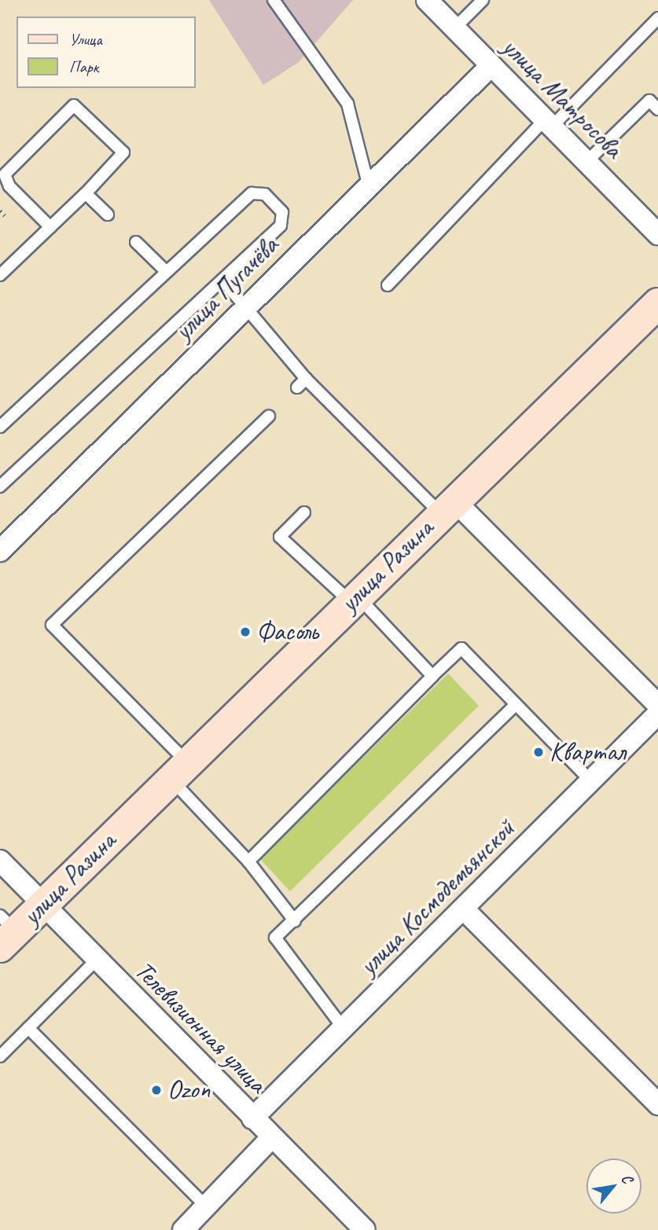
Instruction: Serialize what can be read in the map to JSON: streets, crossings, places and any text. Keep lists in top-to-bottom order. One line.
{"streets":{"street":["улица Матросова","улица Пугачёва","улица Разина","улица Космодемьянской","Телевизионная улица"]},"crossings":[["улица Матросова","улица Пугачёва"],["улица Разина","Телевизионная улица"],["улица Космодемьянской","Телевизионная улица"]],"places":["Фасоль","Квартал","Ozon"],"legend":["Улица","Парк"],"north":"top right"}
